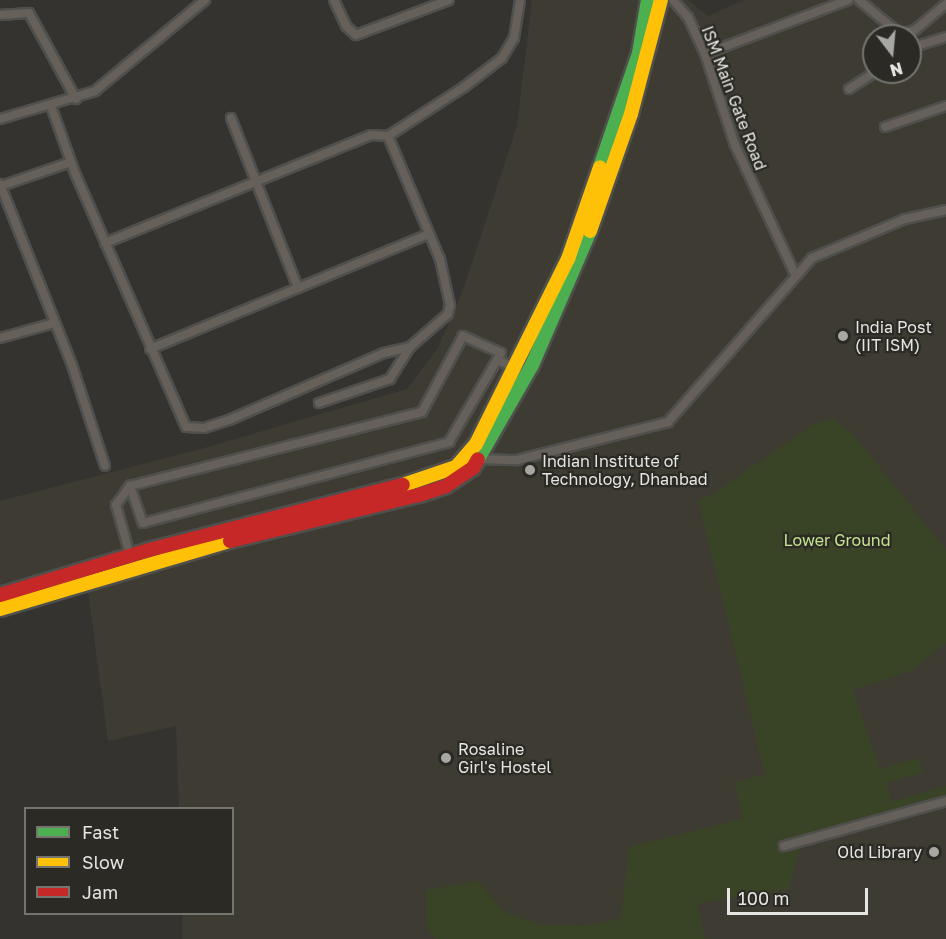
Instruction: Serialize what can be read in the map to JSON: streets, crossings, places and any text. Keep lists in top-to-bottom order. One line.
{"streets":{"street":["ISM Main Gate Road"]},"parks":["Lower Ground"],"places":["India Post (IIT ISM)","Indian Institute of Technology, Dhanbad","Rosaline Girl's Hostel","Old Library"],"legend":["Fast","Slow","Jam"],"scale_bar":"100 m","north":"bottom"}
